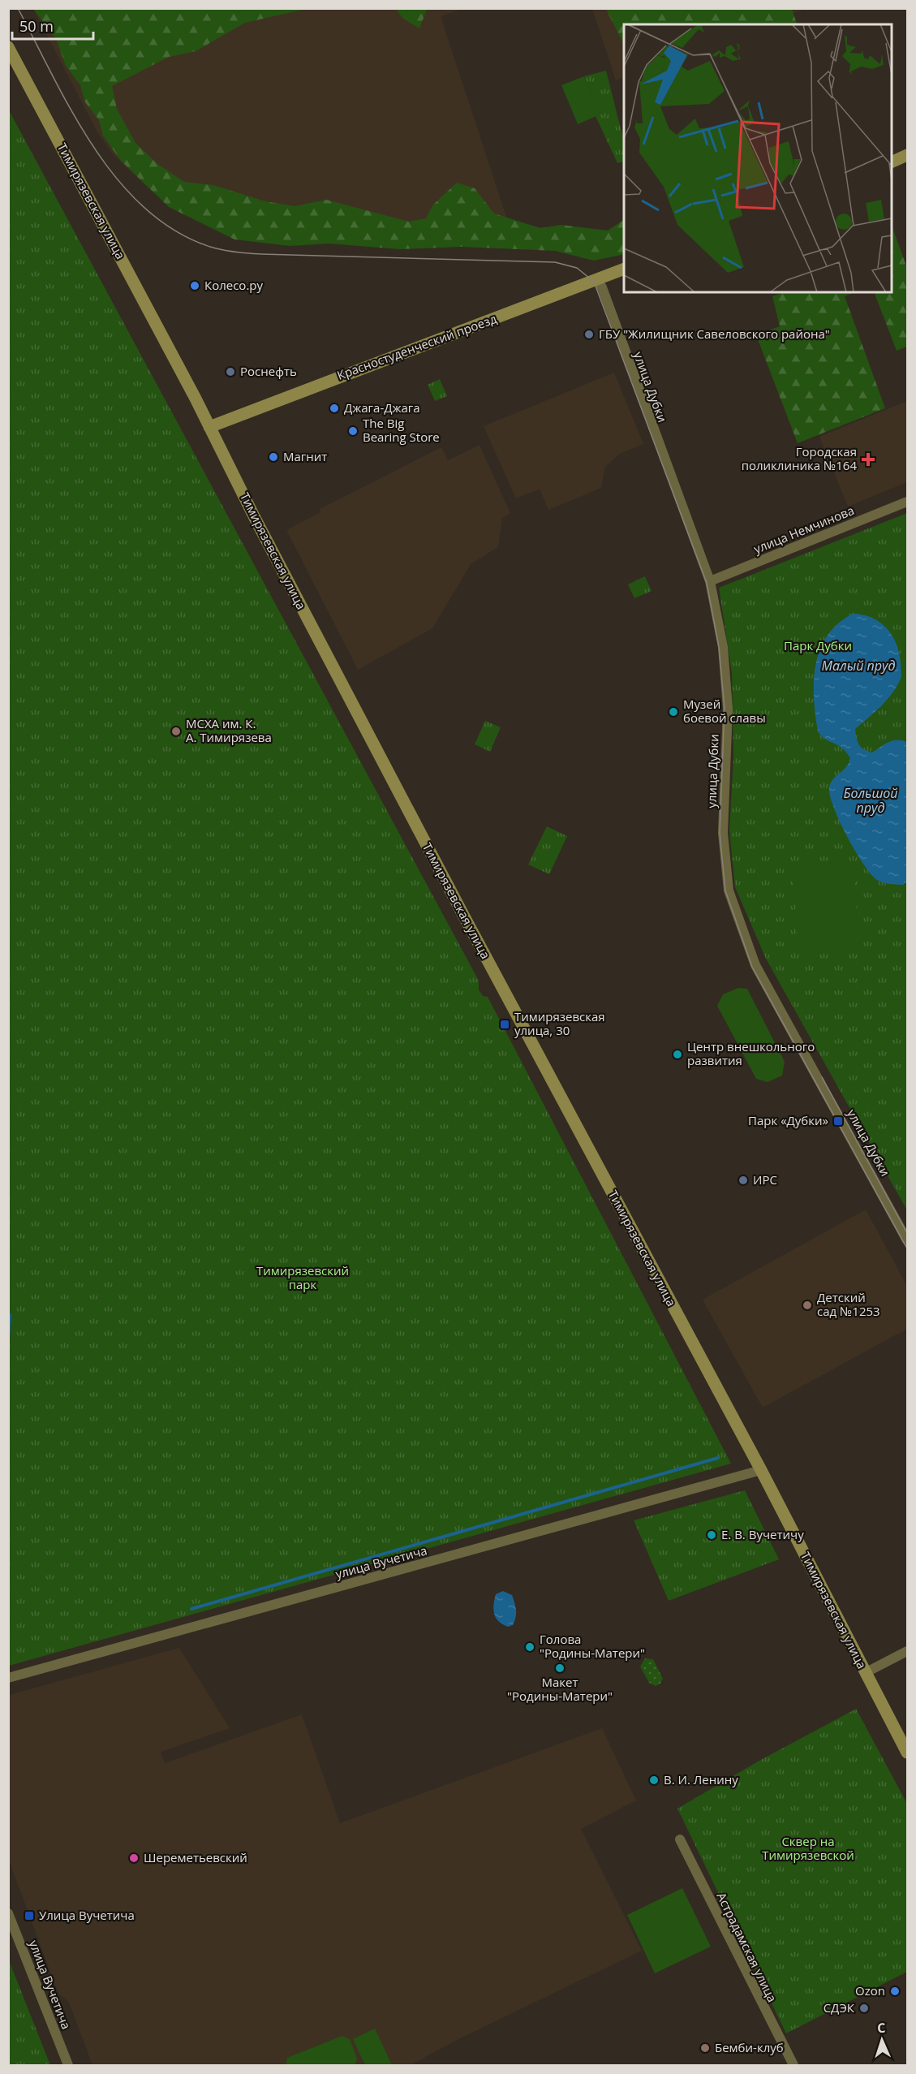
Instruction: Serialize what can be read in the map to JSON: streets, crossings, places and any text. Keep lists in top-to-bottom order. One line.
{"streets":{"main road":["Тимирязевская улица","Красностуденческий проезд"],"street":["улица Дубки","улица Немчинова","улица Вучетича","Астрадамская улица"]},"crossings":[["Тимирязевская улица","Красностуденческий проезд"],["Тимирязевская улица","улица Вучетича"],["Красностуденческий проезд","улица Дубки"],["улица Дубки","улица Немчинова"]],"water":["Малый пруд","Большой пруд"],"parks":["Парк Дубки","Тимирязевский парк","Сквер на Тимирязевской"],"places":{"other":["Колесо.ру","ГБУ \"Жилищник Савеловского района\"","Роснефть","Джага-Джага","The Big Bearing Store","Магнит","Музей боевой славы","МСХА им. К. А. Тимирязева","Центр внешкольного развития","ИРС","Детский сад №1253","Е. В. Вучетичу","Голова \"Родины-Матери\"","Макет \"Родины-Матери\"","В. И. Ленину","Шереметьевский","Ozon","СДЭК","Бемби-клуб"],"health":["Городская поликлиника №164"],"transit":["Тимирязевская улица, 30","Парк «Дубки»","Улица Вучетича"]},"scale_bar":"50 m","north":"top"}
